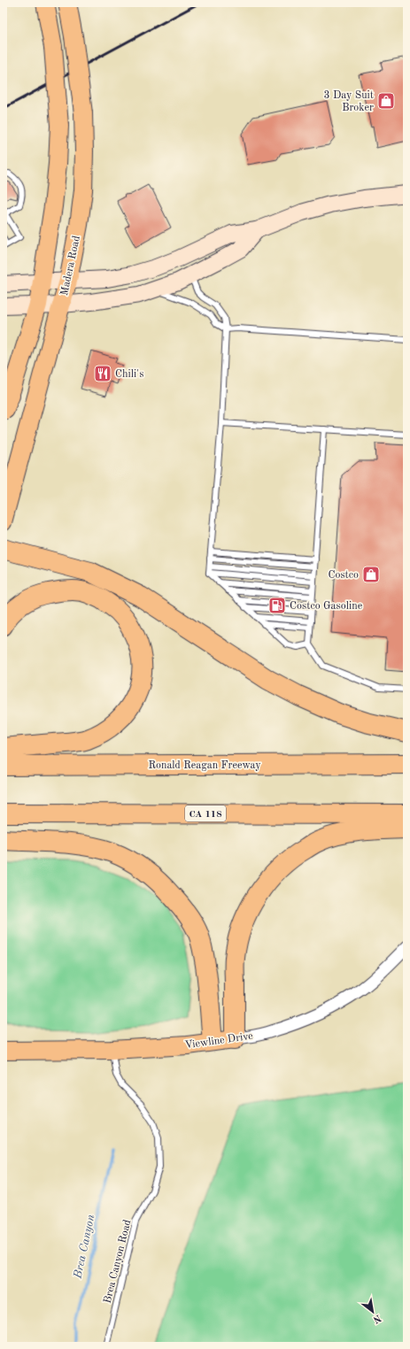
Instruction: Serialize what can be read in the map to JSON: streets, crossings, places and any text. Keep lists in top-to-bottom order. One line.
{"streets":{"highway":["Ronald Reagan Freeway","CA 118"],"main road":["Madera Road","Viewline Drive"],"lane":["Brea Canyon Road"]},"crossings":[["Viewline Drive","Brea Canyon Road"]],"water":["Brea Canyon"],"places":{"shop":["3 Day Suit Broker","Costco"],"restaurant":["Chili's"],"fuel station":["Costco Gasoline"]},"north":"bottom right"}
